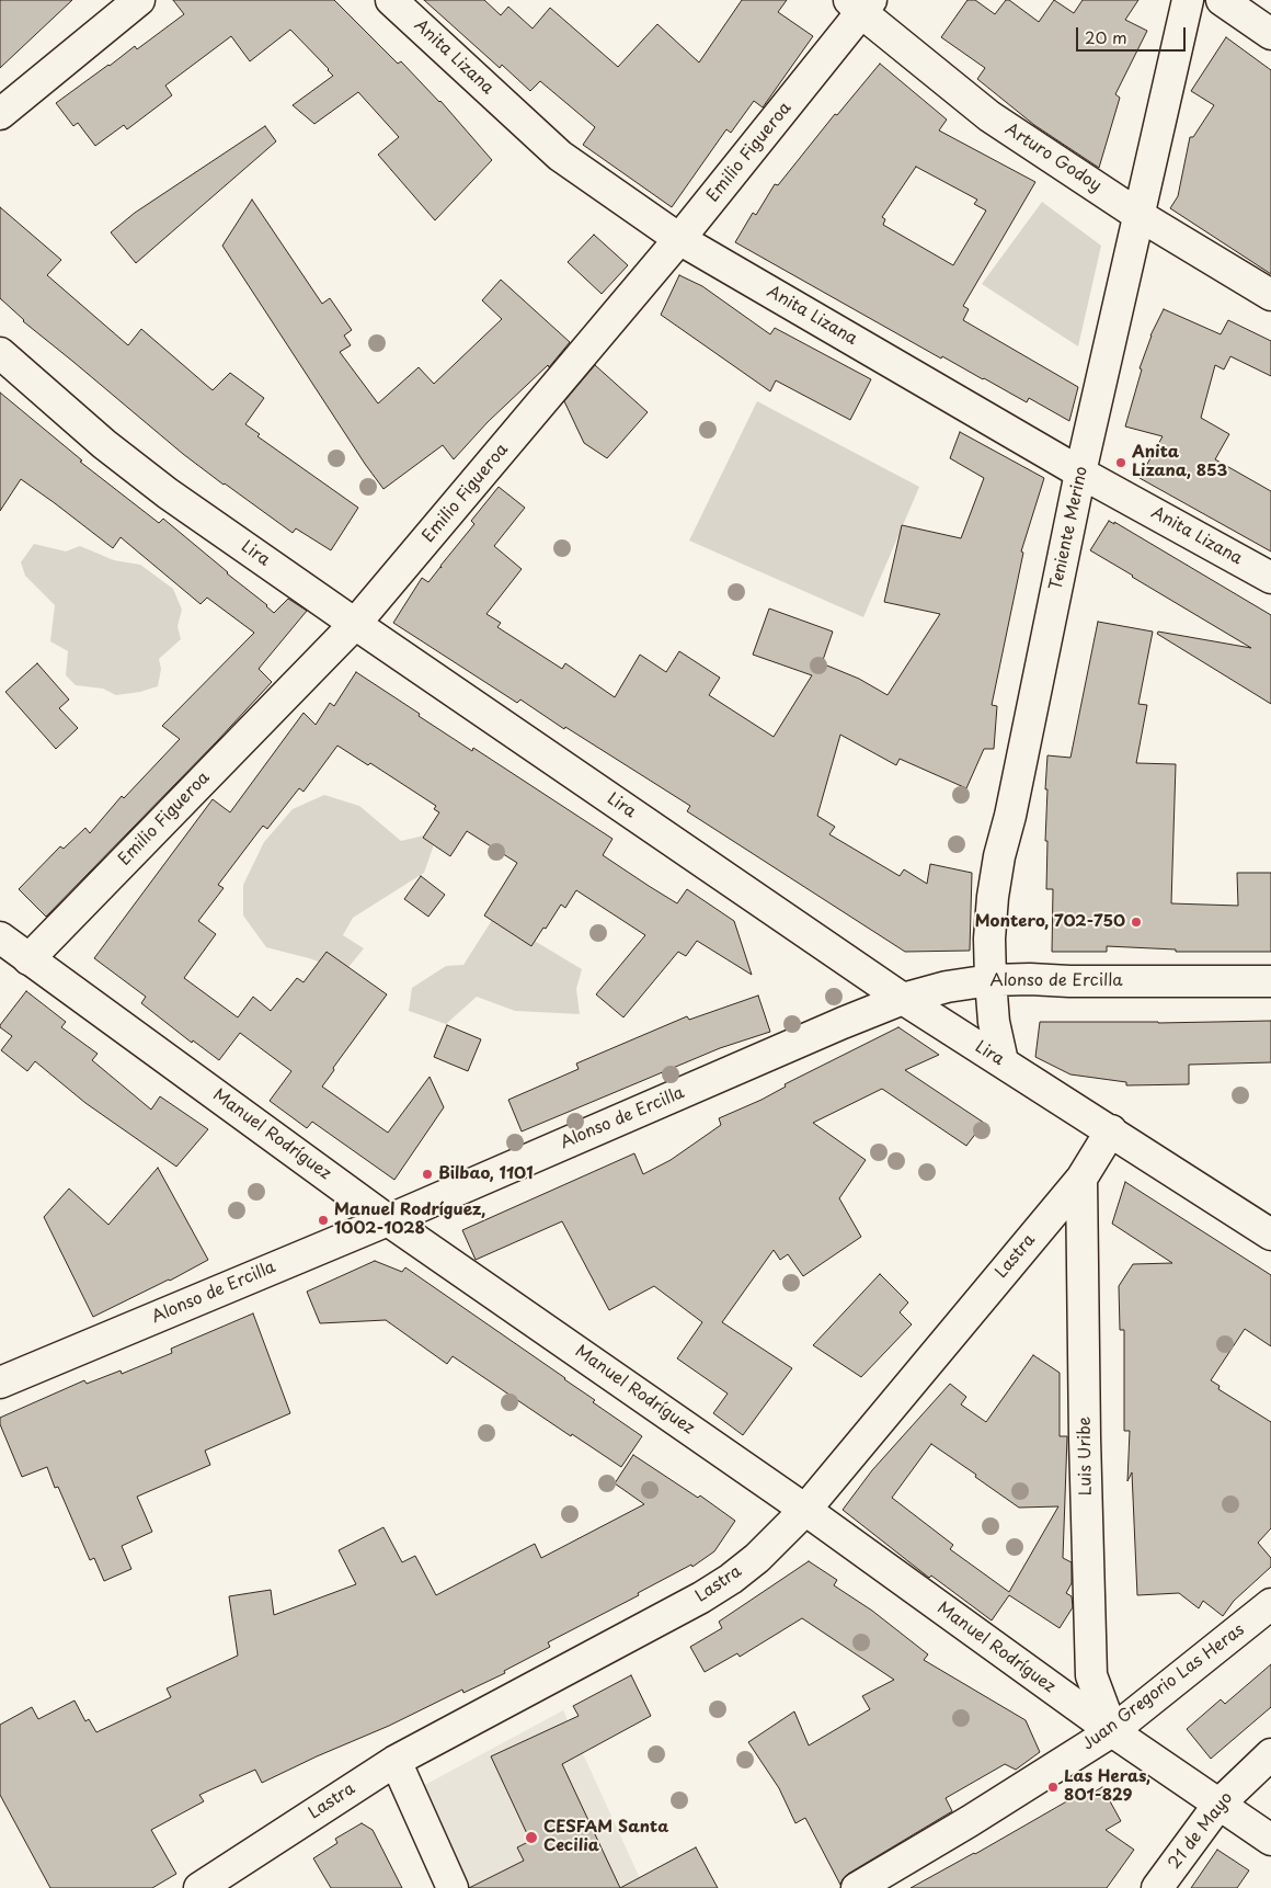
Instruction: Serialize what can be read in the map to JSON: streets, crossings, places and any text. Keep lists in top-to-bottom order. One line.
{"streets":{"street":["Anita Lizana","Emilio Figueroa","Arturo Godoy","Teniente Merino","Lira","Alonso de Ercilla","Manuel Rodríguez","Lastra","Luis Uribe","Juan Gregorio Las Heras","21 de Mayo"]},"crossings":[["Anita Lizana","Emilio Figueroa"],["Anita Lizana","Teniente Merino"],["Emilio Figueroa","Arturo Godoy"],["Emilio Figueroa","Lira"],["Emilio Figueroa","Manuel Rodríguez"],["Arturo Godoy","Teniente Merino"],["Teniente Merino","Lira"],["Teniente Merino","Alonso de Ercilla"],["Lira","Alonso de Ercilla"],["Lira","Lastra"],["Alonso de Ercilla","Manuel Rodríguez"],["Manuel Rodríguez","Lastra"],["Manuel Rodríguez","Luis Uribe"],["Manuel Rodríguez","Juan Gregorio Las Heras"],["Manuel Rodríguez","21 de Mayo"],["Lastra","Luis Uribe"],["Luis Uribe","Juan Gregorio Las Heras"]],"places":["Anita Lizana, 853","Montero, 702-750","Bilbao, 1101","Manuel Rodríguez, 1002-1028","Las Heras, 801-829","CESFAM Santa Cecilia"],"scale_bar":"20 m"}
